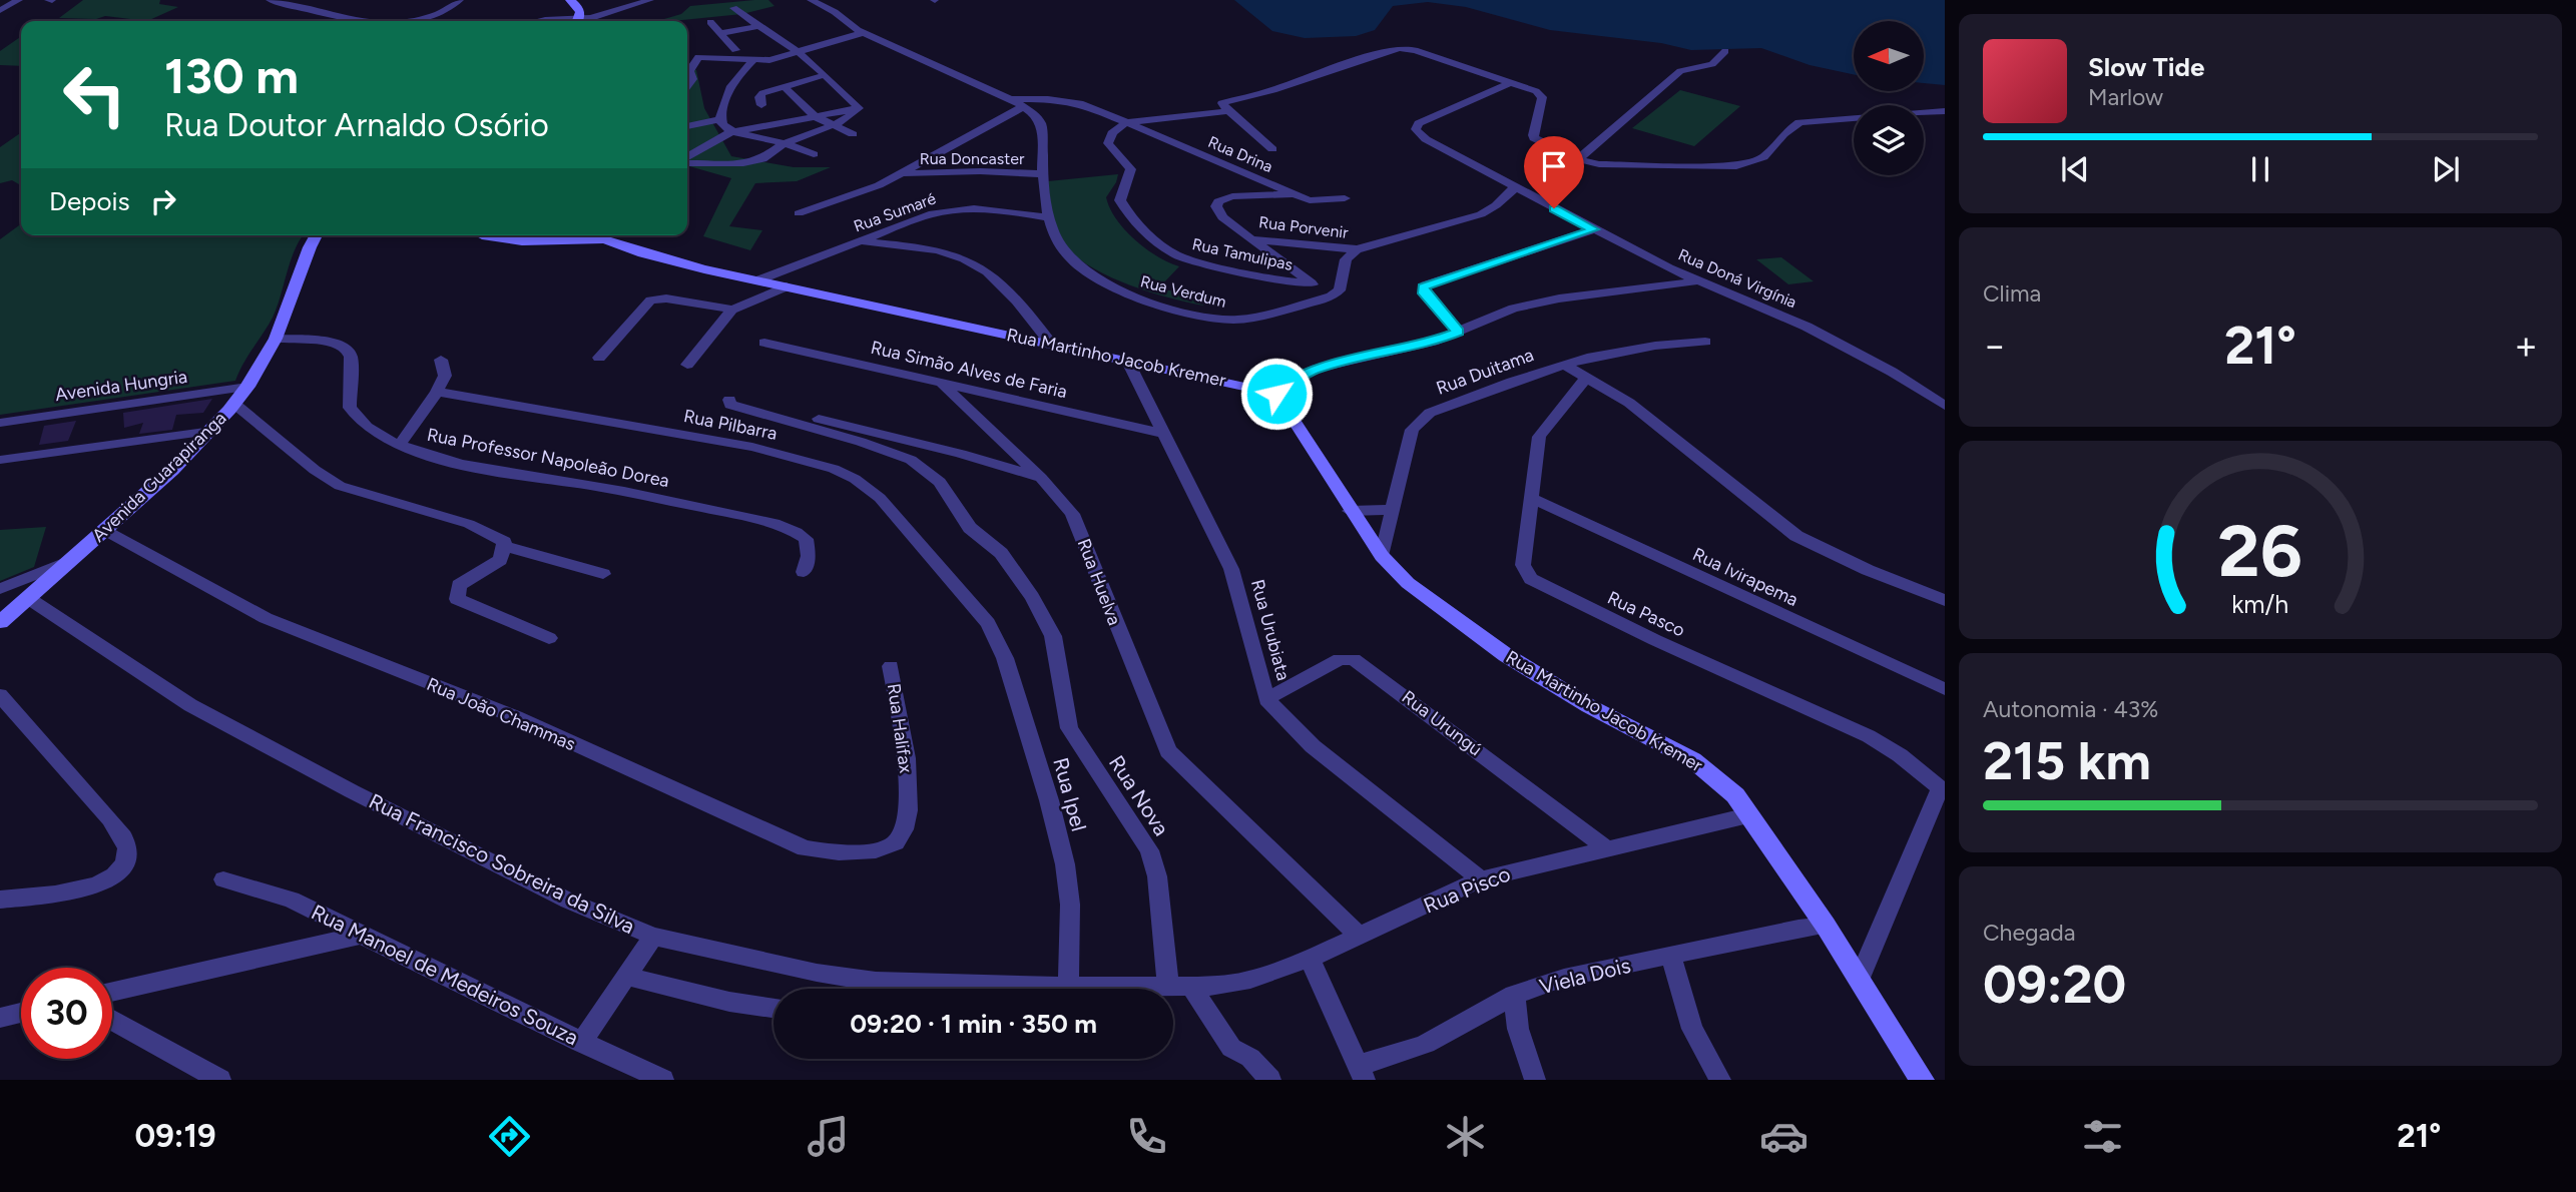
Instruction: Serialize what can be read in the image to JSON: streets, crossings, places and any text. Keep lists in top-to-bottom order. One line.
{"streets":{"street":["Rua Drina","Rua Doncaster","Rua Sumaré","Rua Porvenir","Rua Tamulipas","Rua Doná Virgínia","Rua Verdum","Rua Martinho Jacob Kremer","Rua Simão Alves de Faria","Rua Duitama","Avenida Hungria","Rua Pilbarra","Rua Professor Napoleão Dorea","Avenida Guarapiranga","Rua Ivirapema","Rua Huelva","Rua Pasco","Rua Urubiata","Rua João Chammas","Rua Urungú","Rua Halifax","Rua Ipel","Rua Nova","Rua Francisco Sobreira da Silva","Rua Pisco","Rua Manoel de Medeiros Souza","Viela Dois"]},"crossings":[["Rua Drina","Rua Porvenir"],["Rua Drina","Rua Tamulipas"],["Rua Drina","Rua Verdum"],["Rua Doncaster","Rua Verdum"],["Rua Sumaré","Rua Verdum"],["Rua Sumaré","Rua Martinho Jacob Kremer"],["Rua Martinho Jacob Kremer","Rua Duitama"],["Rua Martinho Jacob Kremer","Rua Urubiata"],["Rua Martinho Jacob Kremer","Rua Pisco"],["Rua Martinho Jacob Kremer","Viela Dois"],["Rua Simão Alves de Faria","Rua Huelva"],["Rua Simão Alves de Faria","Rua Urubiata"],["Avenida Hungria","Avenida Guarapiranga"],["Rua Pilbarra","Rua Ipel"],["Rua Professor Napoleão Dorea","Avenida Guarapiranga"],["Avenida Guarapiranga","Rua João Chammas"],["Avenida Guarapiranga","Rua Francisco Sobreira da Silva"],["Rua Ivirapema","Rua Pasco"],["Rua Huelva","Rua Nova"],["Rua Huelva","Rua Pisco"],["Rua Urubiata","Rua Urungú"],["Rua Urubiata","Rua Pisco"],["Rua João Chammas","Rua Halifax"],["Rua Urungú","Rua Pisco"],["Rua Nova","Rua Francisco Sobreira da Silva"],["Rua Francisco Sobreira da Silva","Rua Pisco"]],"north":"left","page":{"turn":["130 m","Rua Doutor Arnaldo Osório"],"song":["Slow Tide","Marlow"],"then":"Depois","tile":["Clima",["Autonomia · 43%","215 km"],["Chegada","09:20"]],"heat":["−","21°","+"],"limit":"30","trip":"09:20 · 1 min · 350 m","tabs":["09:19","21°"],"gauge":["26","km/h"]}}
